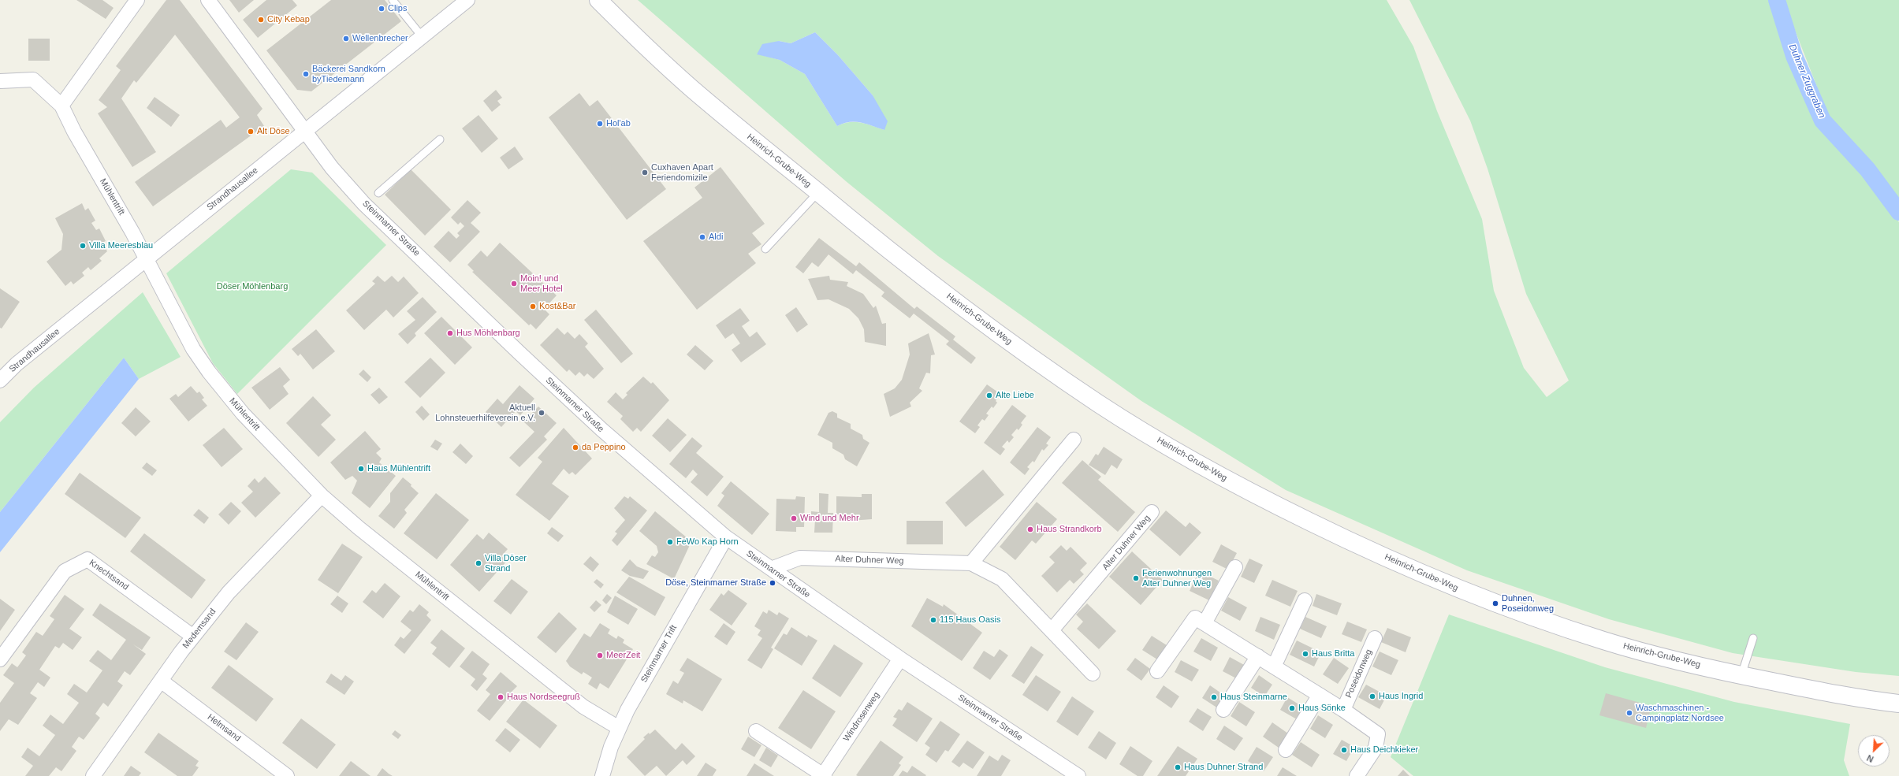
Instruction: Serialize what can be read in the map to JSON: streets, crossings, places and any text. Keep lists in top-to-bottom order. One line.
{"streets":{"street":["Heinrich-Grube-Weg","Strandhausallee","Mühlentrift","Steinmarner Straße","Alter Duhner Weg","Knechtsand","Medemsand","Steinmarner Trift","Poseidonweg","Windrosenweg","Helmsand"]},"crossings":[["Strandhausallee","Mühlentrift"],["Strandhausallee","Steinmarner Straße"],["Mühlentrift","Medemsand"],["Mühlentrift","Steinmarner Trift"],["Steinmarner Straße","Alter Duhner Weg"],["Steinmarner Straße","Steinmarner Trift"],["Steinmarner Straße","Windrosenweg"],["Knechtsand","Medemsand"],["Medemsand","Helmsand"]],"water":["Duhner Zuggraben"],"parks":["Döser Möhlenbarg"],"places":["Clips","City Kebap","Wellenbrecher","Bäckerei Sandkorn byTiedemann","Hol'ab","Alt Döse","Cuxhaven Apart Feriendomizile","Aldi","Villa Meeresblau","Moin! und Meer Hotel","Kost&Bar","Hus Möhlenbarg","Alte Liebe","Aktuell Lohnsteuerhilfeverein e.V.","da Peppino","Haus Mühlentrift","Wind und Mehr","Haus Strandkorb","FeWo Kap Horn","Villa Döser Strand","Ferienwohnungen Alter Duhner Weg","Döse, Steinmarner Straße","Duhnen, Poseidonweg","115 Haus Oasis","Haus Britta","MeerZeit","Haus Ingrid","Haus Nordseegruß","Haus Steinmarne","Haus Sönke","Waschmaschinen - Campingplatz Nordsee","Haus Deichkieker","Haus Duhner Strand"],"north":"bottom left"}
